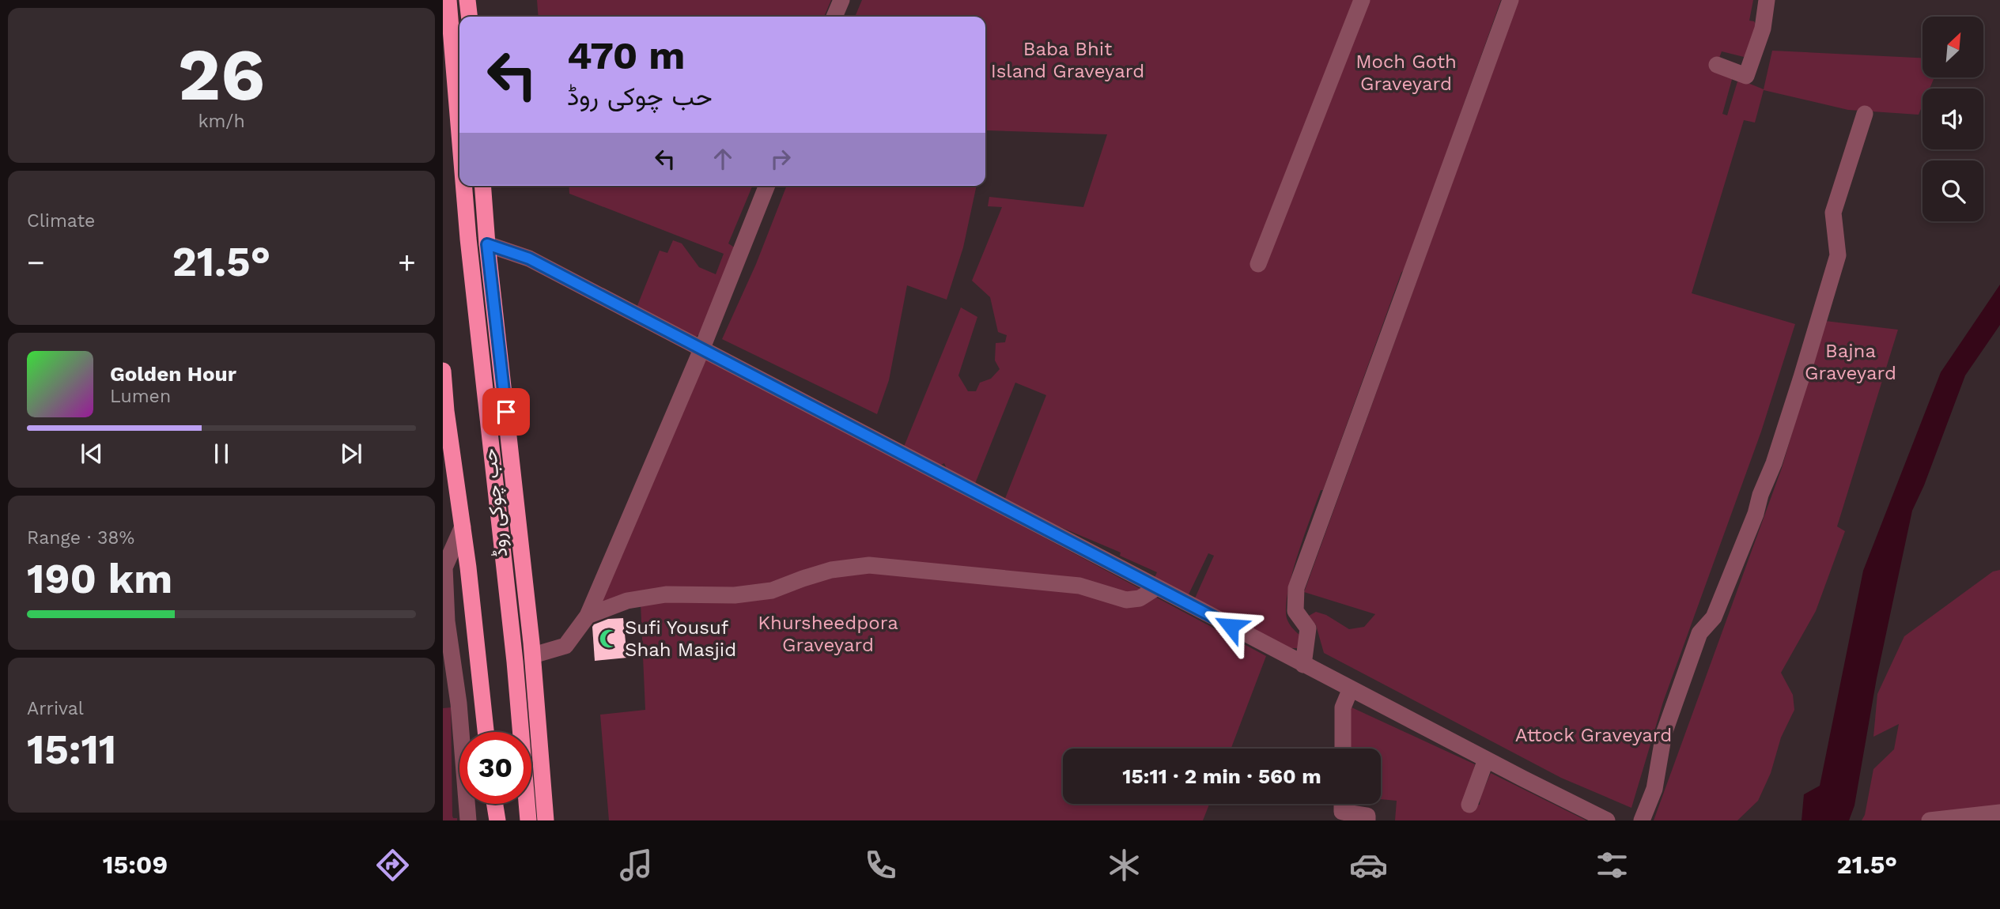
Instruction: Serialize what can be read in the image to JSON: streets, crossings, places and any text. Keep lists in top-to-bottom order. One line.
{"streets":{"highway":["حب چوکی روڈ"]},"parks":["Baba Bhit Island Graveyard","Moch Goth Graveyard","Bajna Graveyard","Khursheedpora Graveyard","Attock Graveyard"],"places":{"mosque":["Sufi Yousuf Shah Masjid"]},"north":"top right","page":{"tile":[["26","km/h"],"Climate",["Range · 38%","190 km"],["Arrival","15:11"]],"turn":["470 m","حب چوکی روڈ"],"heat":["−","21.5°","+"],"song":["Golden Hour","Lumen"],"limit":"30","trip":"15:11 · 2 min · 560 m","tabs":["15:09","21.5°"]}}
